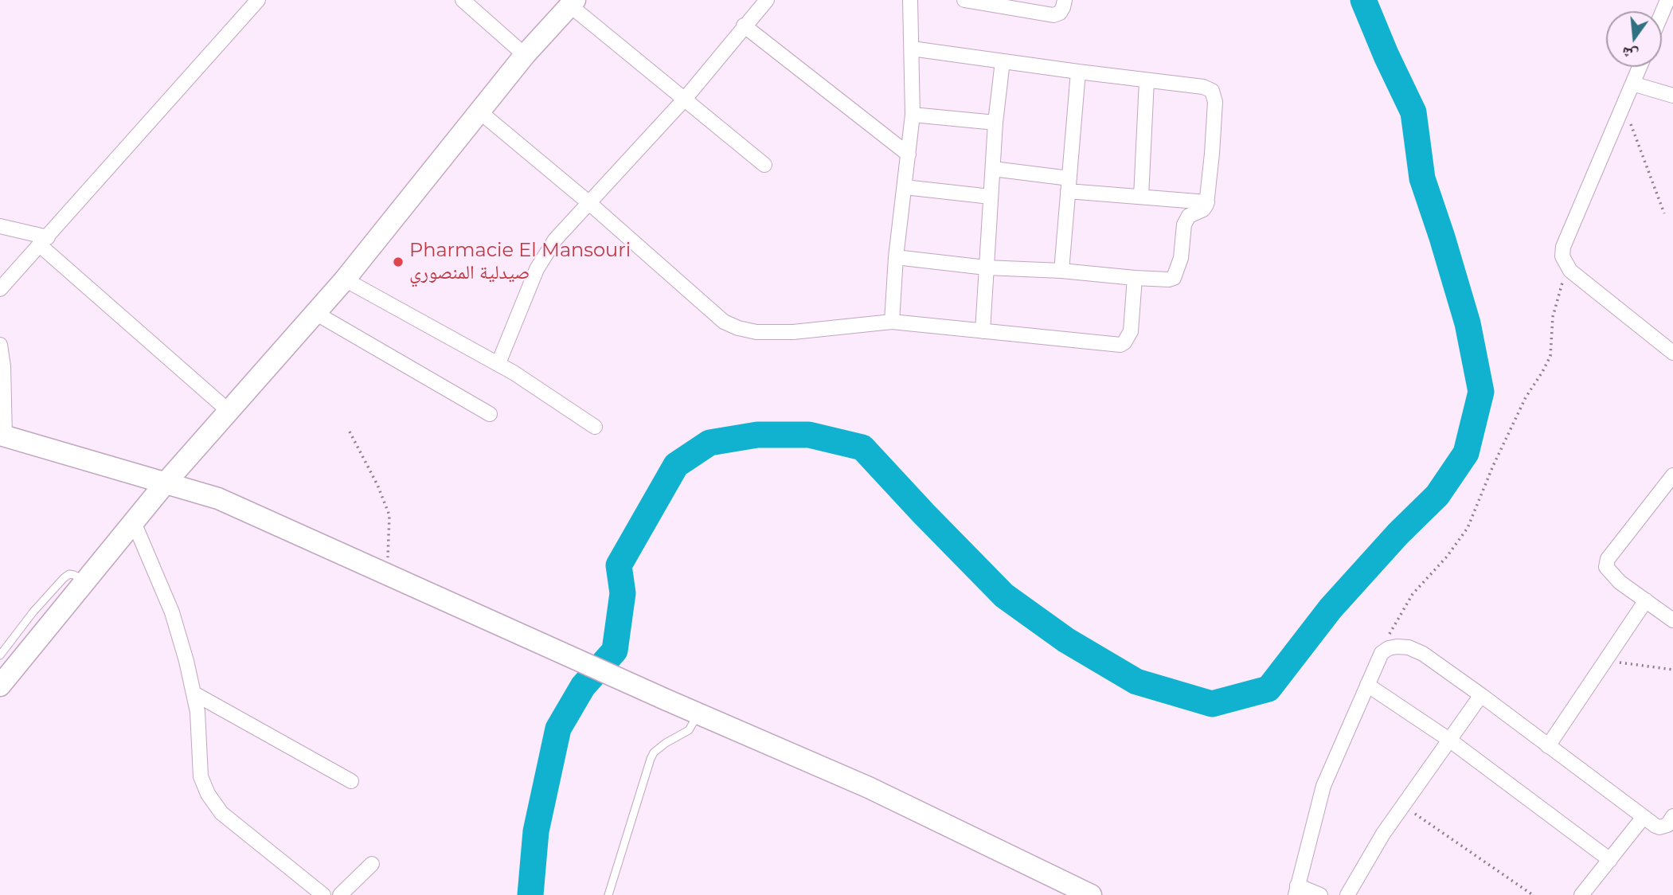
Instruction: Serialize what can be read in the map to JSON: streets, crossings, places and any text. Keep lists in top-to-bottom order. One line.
{"places":["Pharmacie El Mansouri صيدلية المنصوري"],"north":"bottom"}
